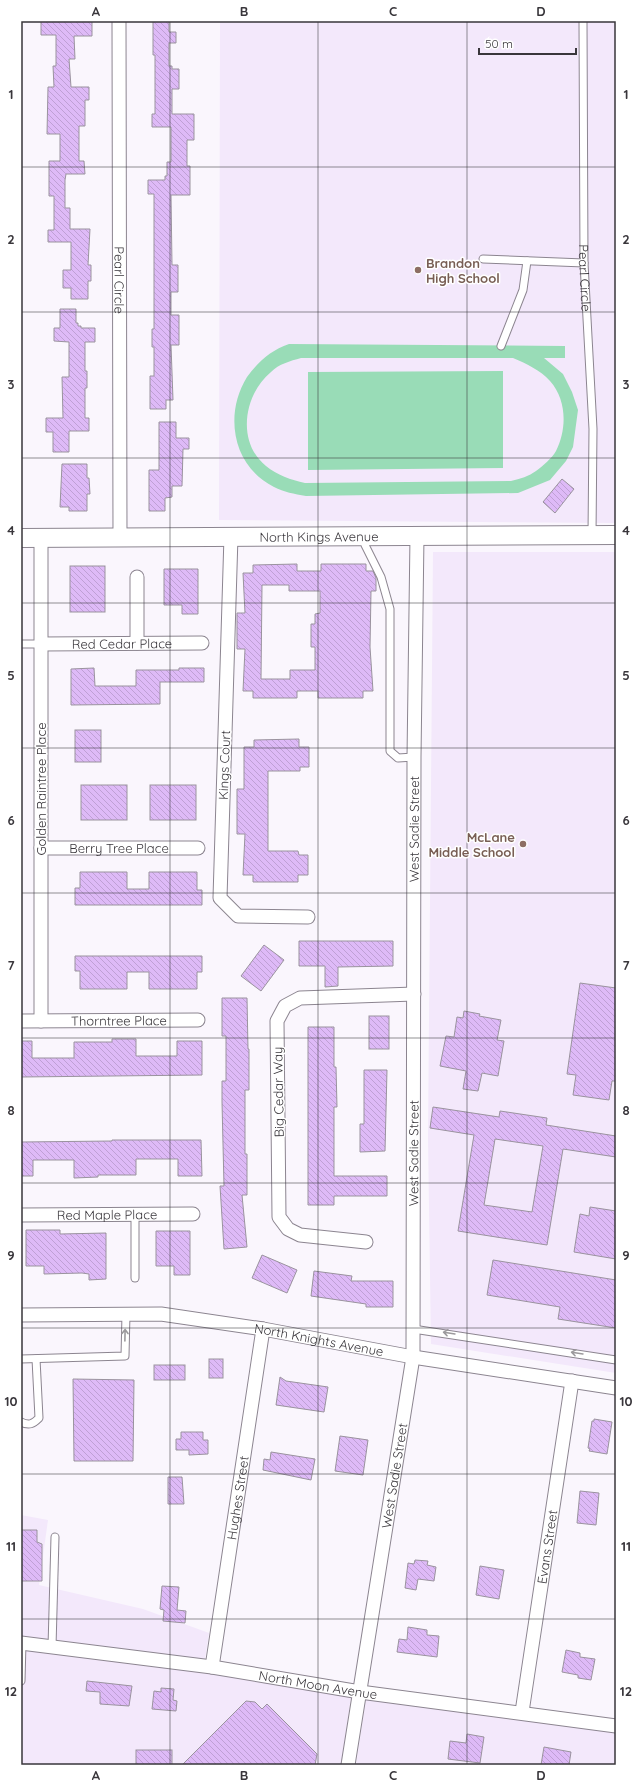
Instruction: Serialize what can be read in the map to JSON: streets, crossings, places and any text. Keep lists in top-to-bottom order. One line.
{"streets":{"street":["Pearl Circle","North Kings Avenue","Red Cedar Place","Kings Court","Golden Raintree Place","West Sadie Street","Berry Tree Place","Thorntree Place","Big Cedar Way","Red Maple Place","North Knights Avenue","Hughes Street","Evans Street","North Moon Avenue"]},"crossings":[["Pearl Circle","North Kings Avenue"],["North Kings Avenue","Kings Court"],["North Kings Avenue","Golden Raintree Place"],["North Kings Avenue","West Sadie Street"],["Red Cedar Place","Golden Raintree Place"],["Golden Raintree Place","Berry Tree Place"],["Golden Raintree Place","Thorntree Place"],["West Sadie Street","Big Cedar Way"],["West Sadie Street","North Knights Avenue"],["West Sadie Street","North Moon Avenue"],["North Knights Avenue","Hughes Street"],["North Knights Avenue","Evans Street"],["Hughes Street","North Moon Avenue"],["Evans Street","North Moon Avenue"]],"places":["Brandon High School","McLane Middle School"],"scale_bar":"50 m","grid":{"columns":["A","B","C","D"],"rows":["1","2","3","4","5","6","7","8","9","10","11","12"]}}
